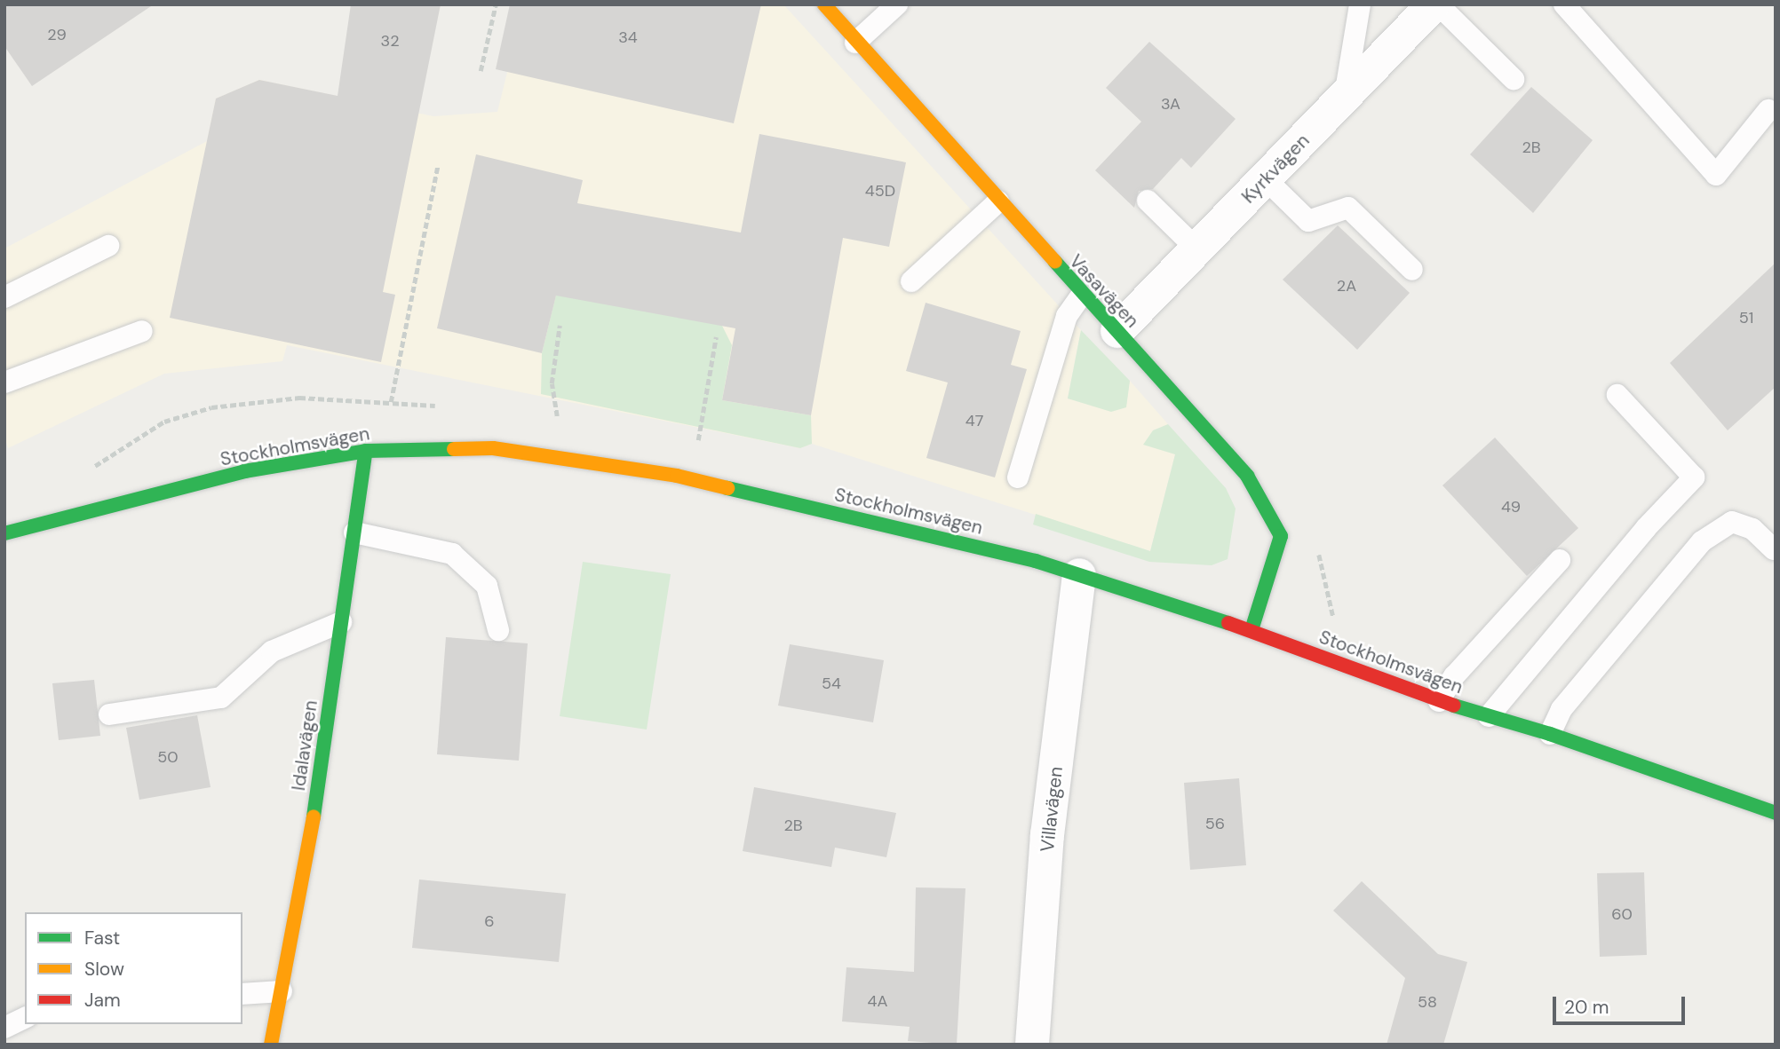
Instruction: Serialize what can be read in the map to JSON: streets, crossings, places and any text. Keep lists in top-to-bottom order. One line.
{"streets":{"street":["Kyrkvägen","Vasavägen","Stockholmsvägen","Idalavägen","Villavägen"]},"crossings":[["Kyrkvägen","Vasavägen"],["Vasavägen","Stockholmsvägen"],["Stockholmsvägen","Idalavägen"],["Stockholmsvägen","Villavägen"]],"house_numbers":["29","34","32","3A","2B","45D","2A","51","47","49","54","50","56","2B","60","6","4A","58"],"legend":["Fast","Slow","Jam"],"scale_bar":"20 m"}
